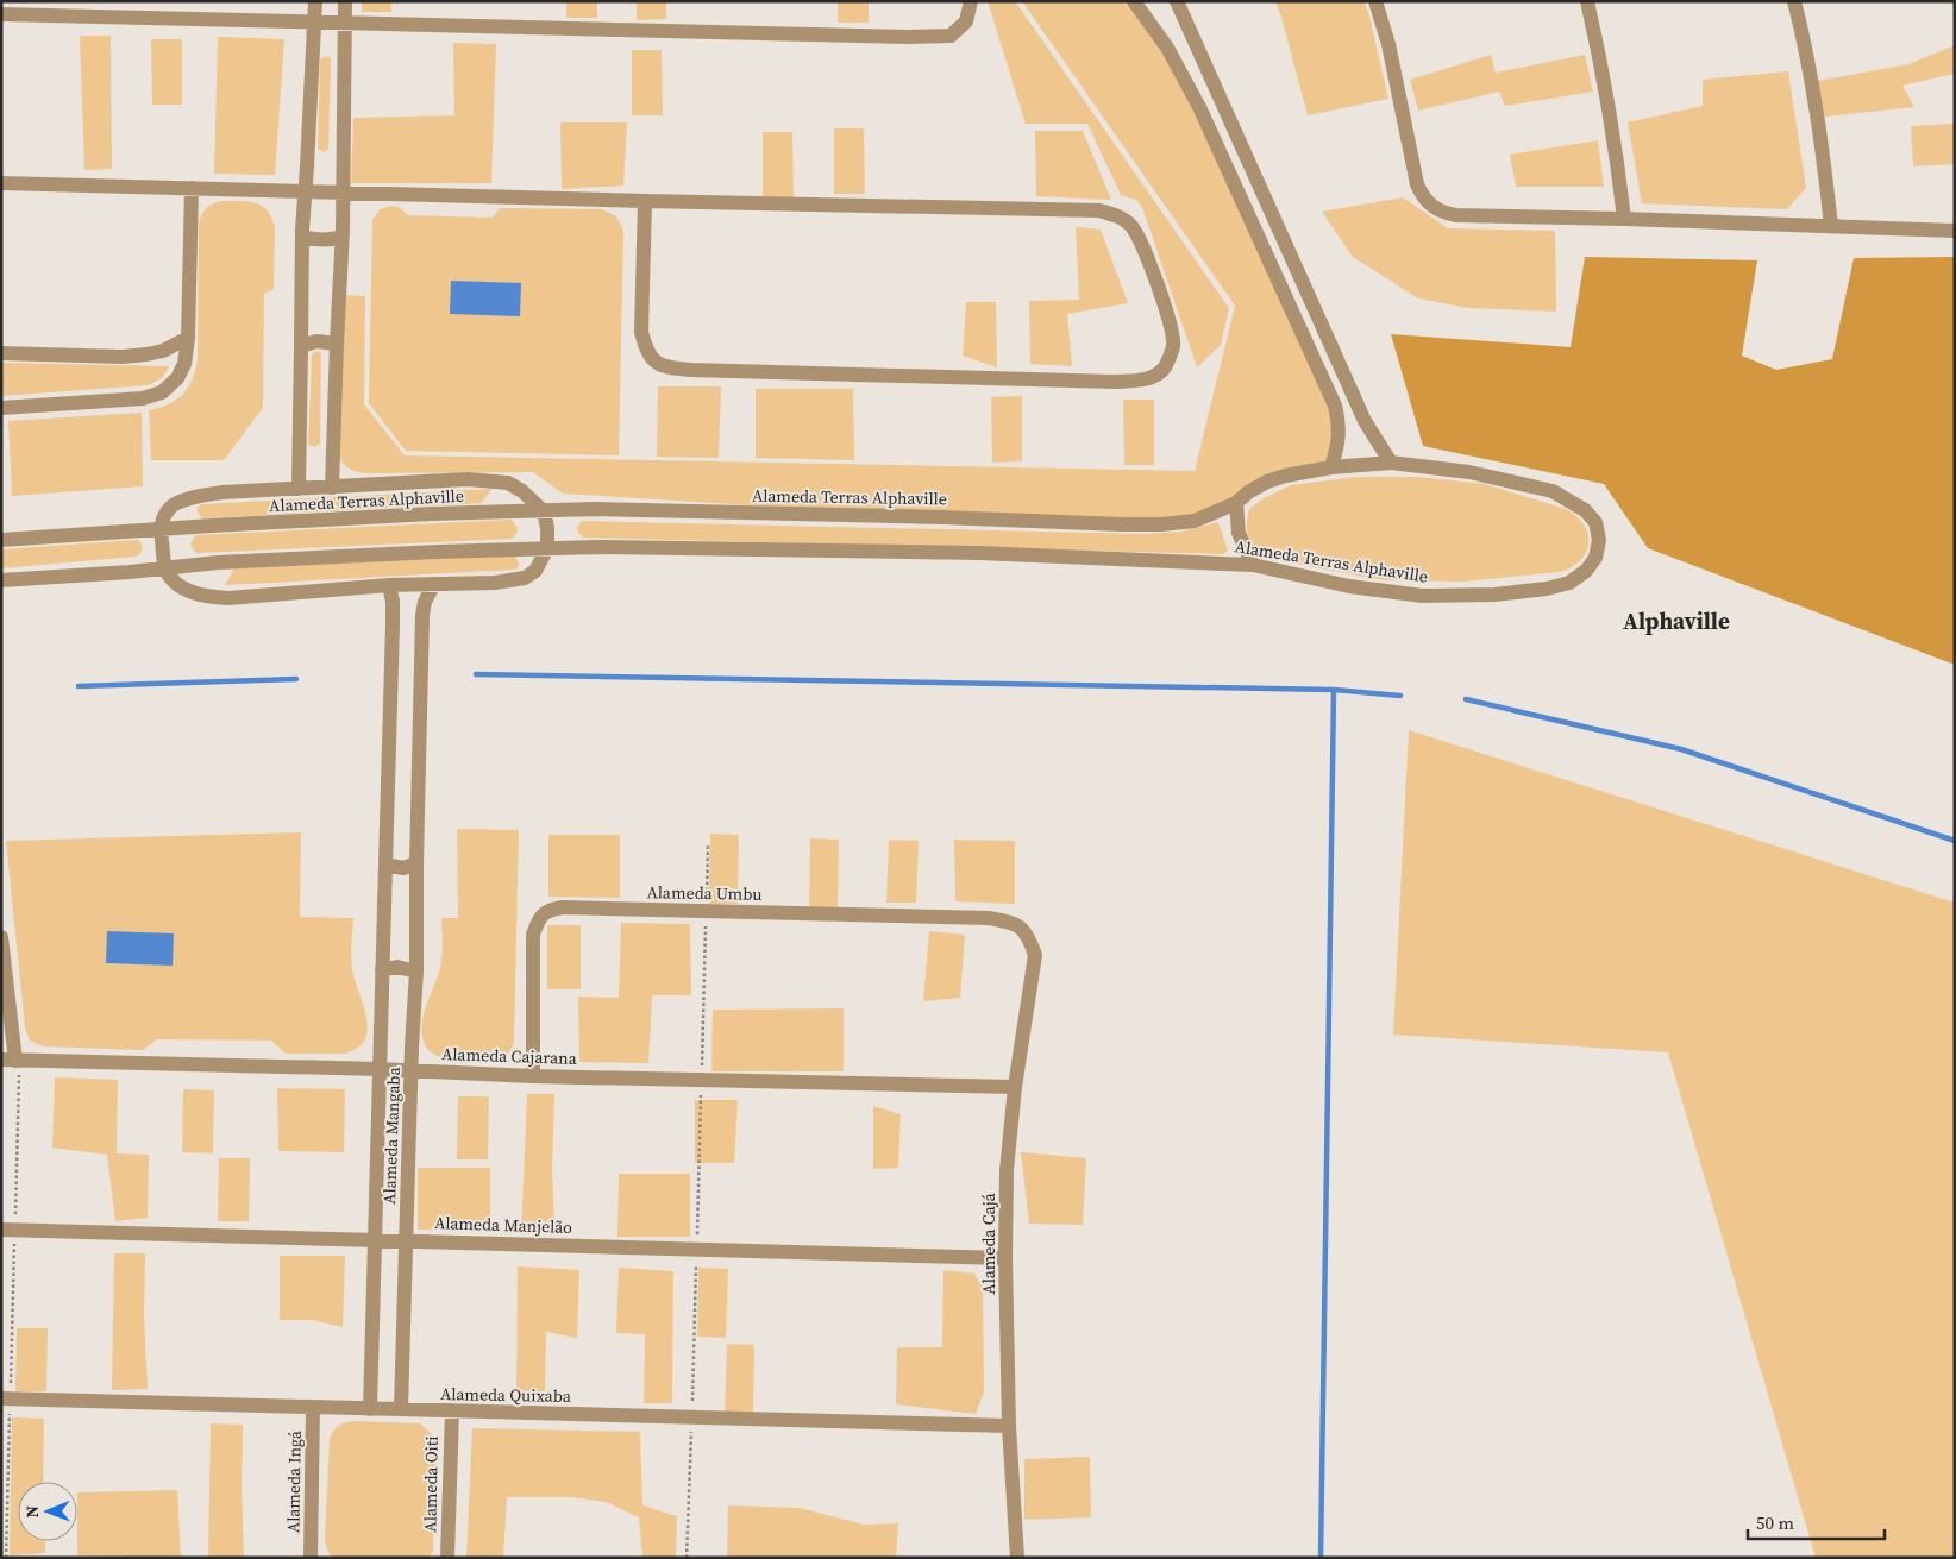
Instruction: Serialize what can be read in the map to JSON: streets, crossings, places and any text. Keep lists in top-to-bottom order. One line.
{"streets":{"street":["Alameda Terras Alphaville","Alameda Umbu","Alameda Cajarana","Alameda Mangaba","Alameda Manjelão","Alameda Cajá","Alameda Quixaba","Alameda Ingá","Alameda Oiti"]},"crossings":[["Alameda Umbu","Alameda Cajarana"],["Alameda Umbu","Alameda Cajá"],["Alameda Cajarana","Alameda Mangaba"],["Alameda Cajarana","Alameda Cajá"],["Alameda Mangaba","Alameda Manjelão"],["Alameda Mangaba","Alameda Quixaba"],["Alameda Manjelão","Alameda Cajá"],["Alameda Cajá","Alameda Quixaba"],["Alameda Quixaba","Alameda Ingá"],["Alameda Quixaba","Alameda Oiti"]],"districts":["Alphaville"],"scale_bar":"50 m","north":"left"}
